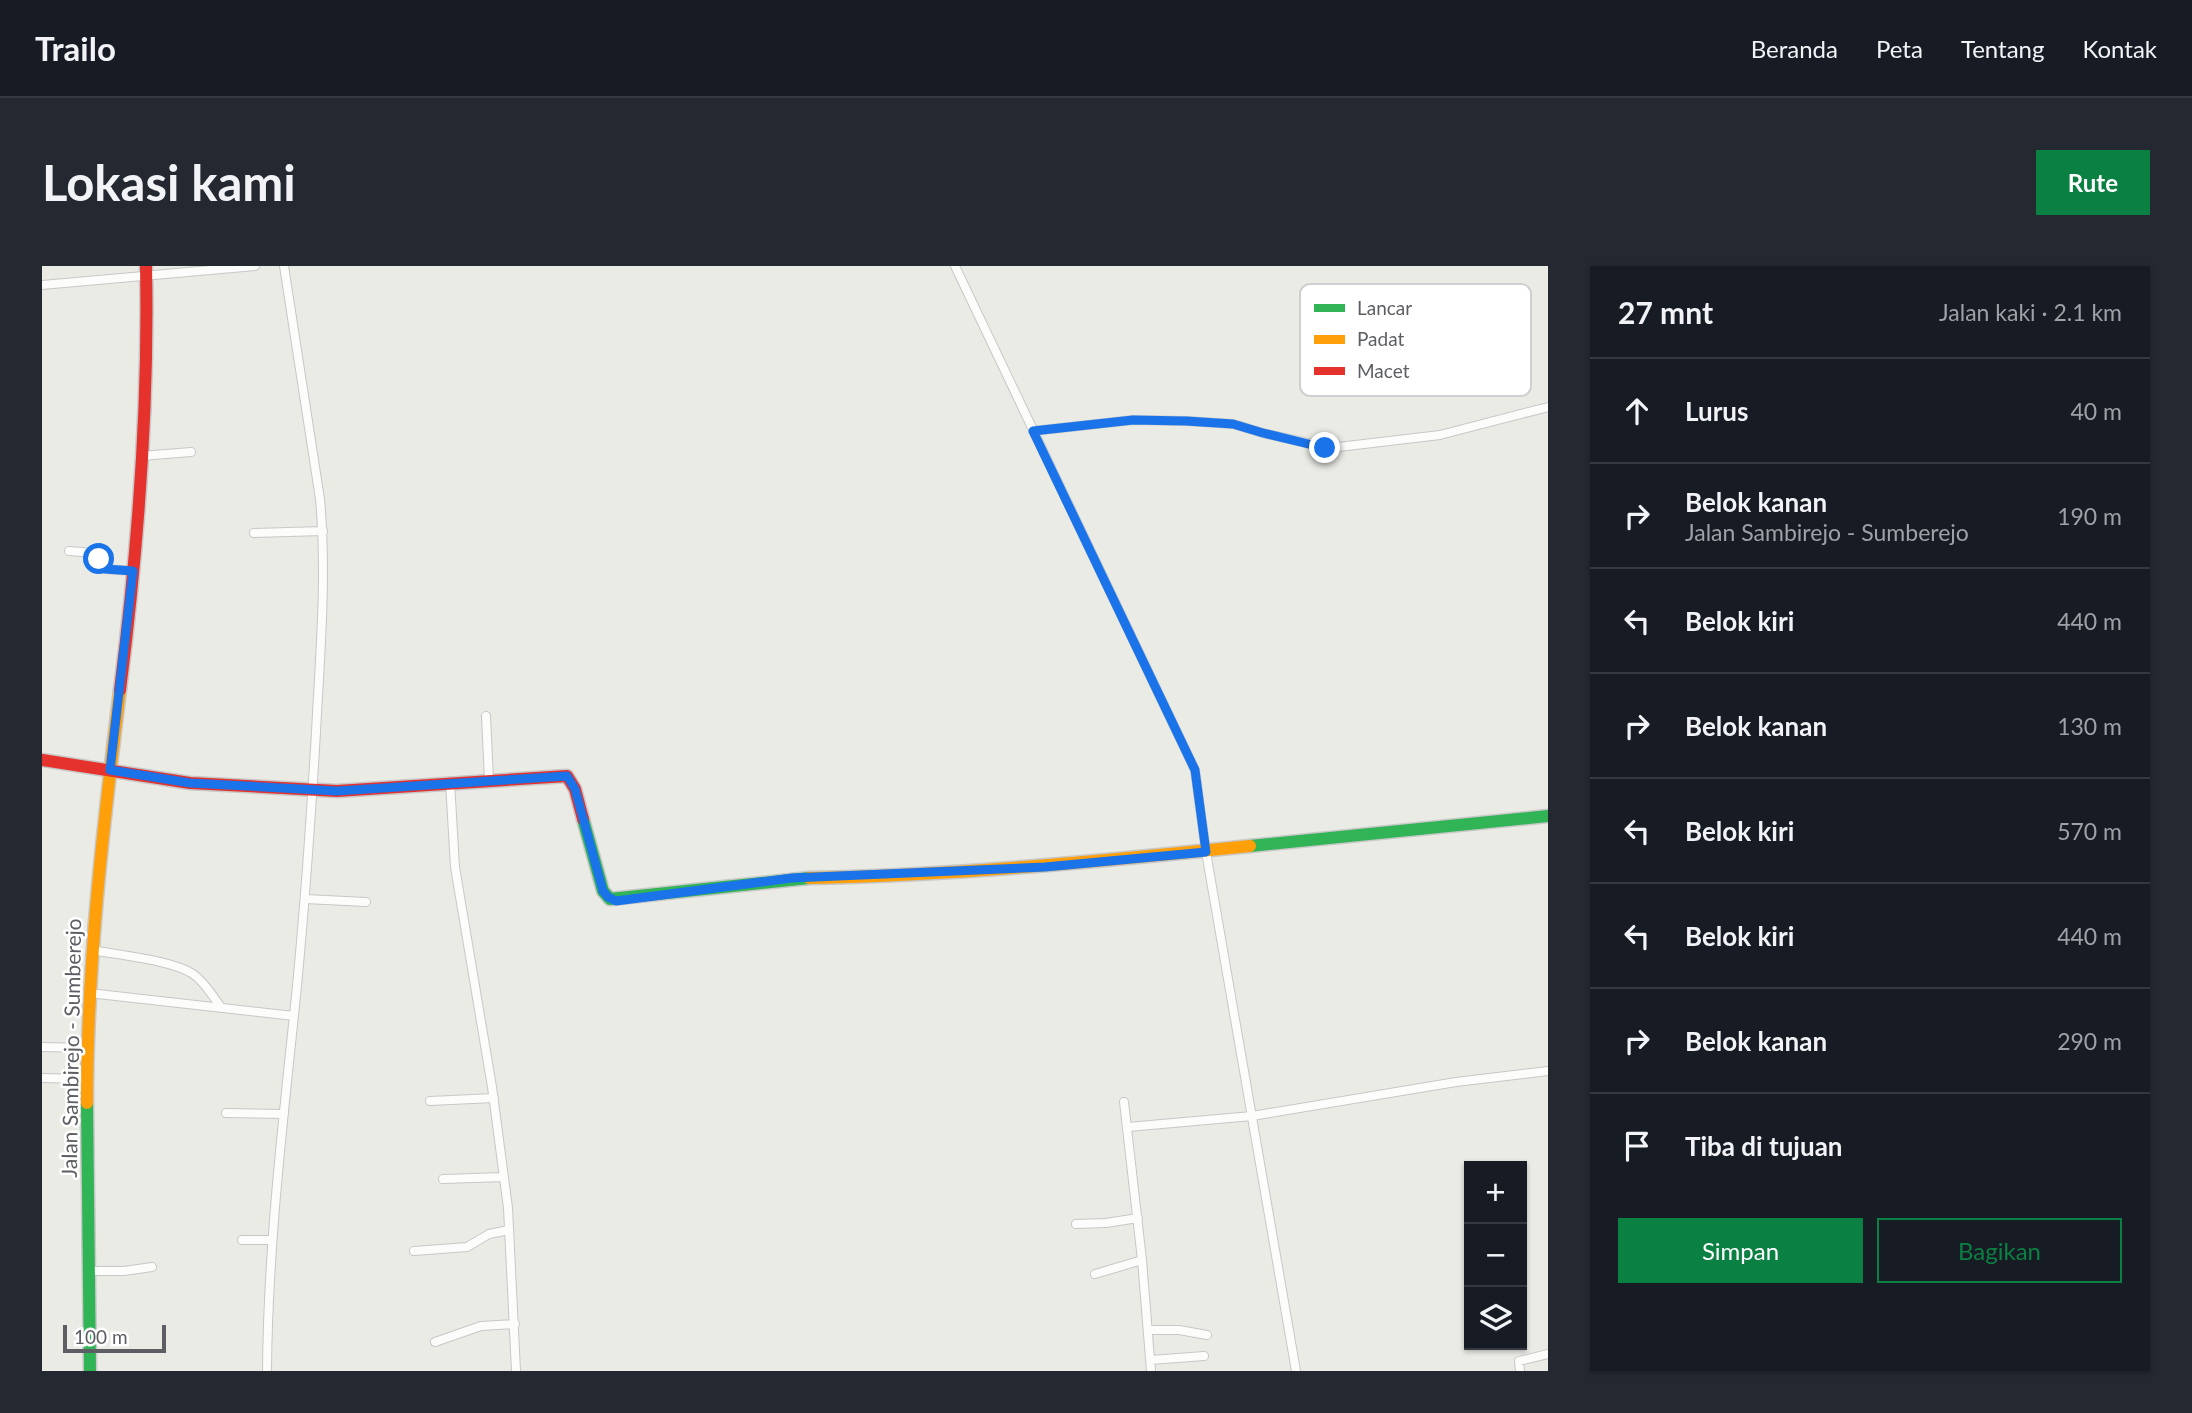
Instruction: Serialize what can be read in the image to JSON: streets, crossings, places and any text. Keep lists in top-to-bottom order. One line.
{"streets":{"street":["Jalan Sambirejo - Sumberejo"]},"legend":["Lancar","Padat","Macet"],"scale_bar":"100 m","page":{"header":"Trailo","nav":["Beranda","Peta","Tentang","Kontak"],"buttons":["Rute",["Simpan","Bagikan"]],"title":"Lokasi kami","heading":["27 mnt","Jalan kaki · 2.1 km"],"list":[["Lurus","40 m"],["Belok kanan","Jalan Sambirejo - Sumberejo","190 m"],["Belok kiri","440 m"],["Belok kanan","130 m"],["Belok kiri","570 m"],["Belok kiri","440 m"],["Belok kanan","290 m"],"Tiba di tujuan"],"map_buttons":["+","−"],"scale":"100 m"}}
